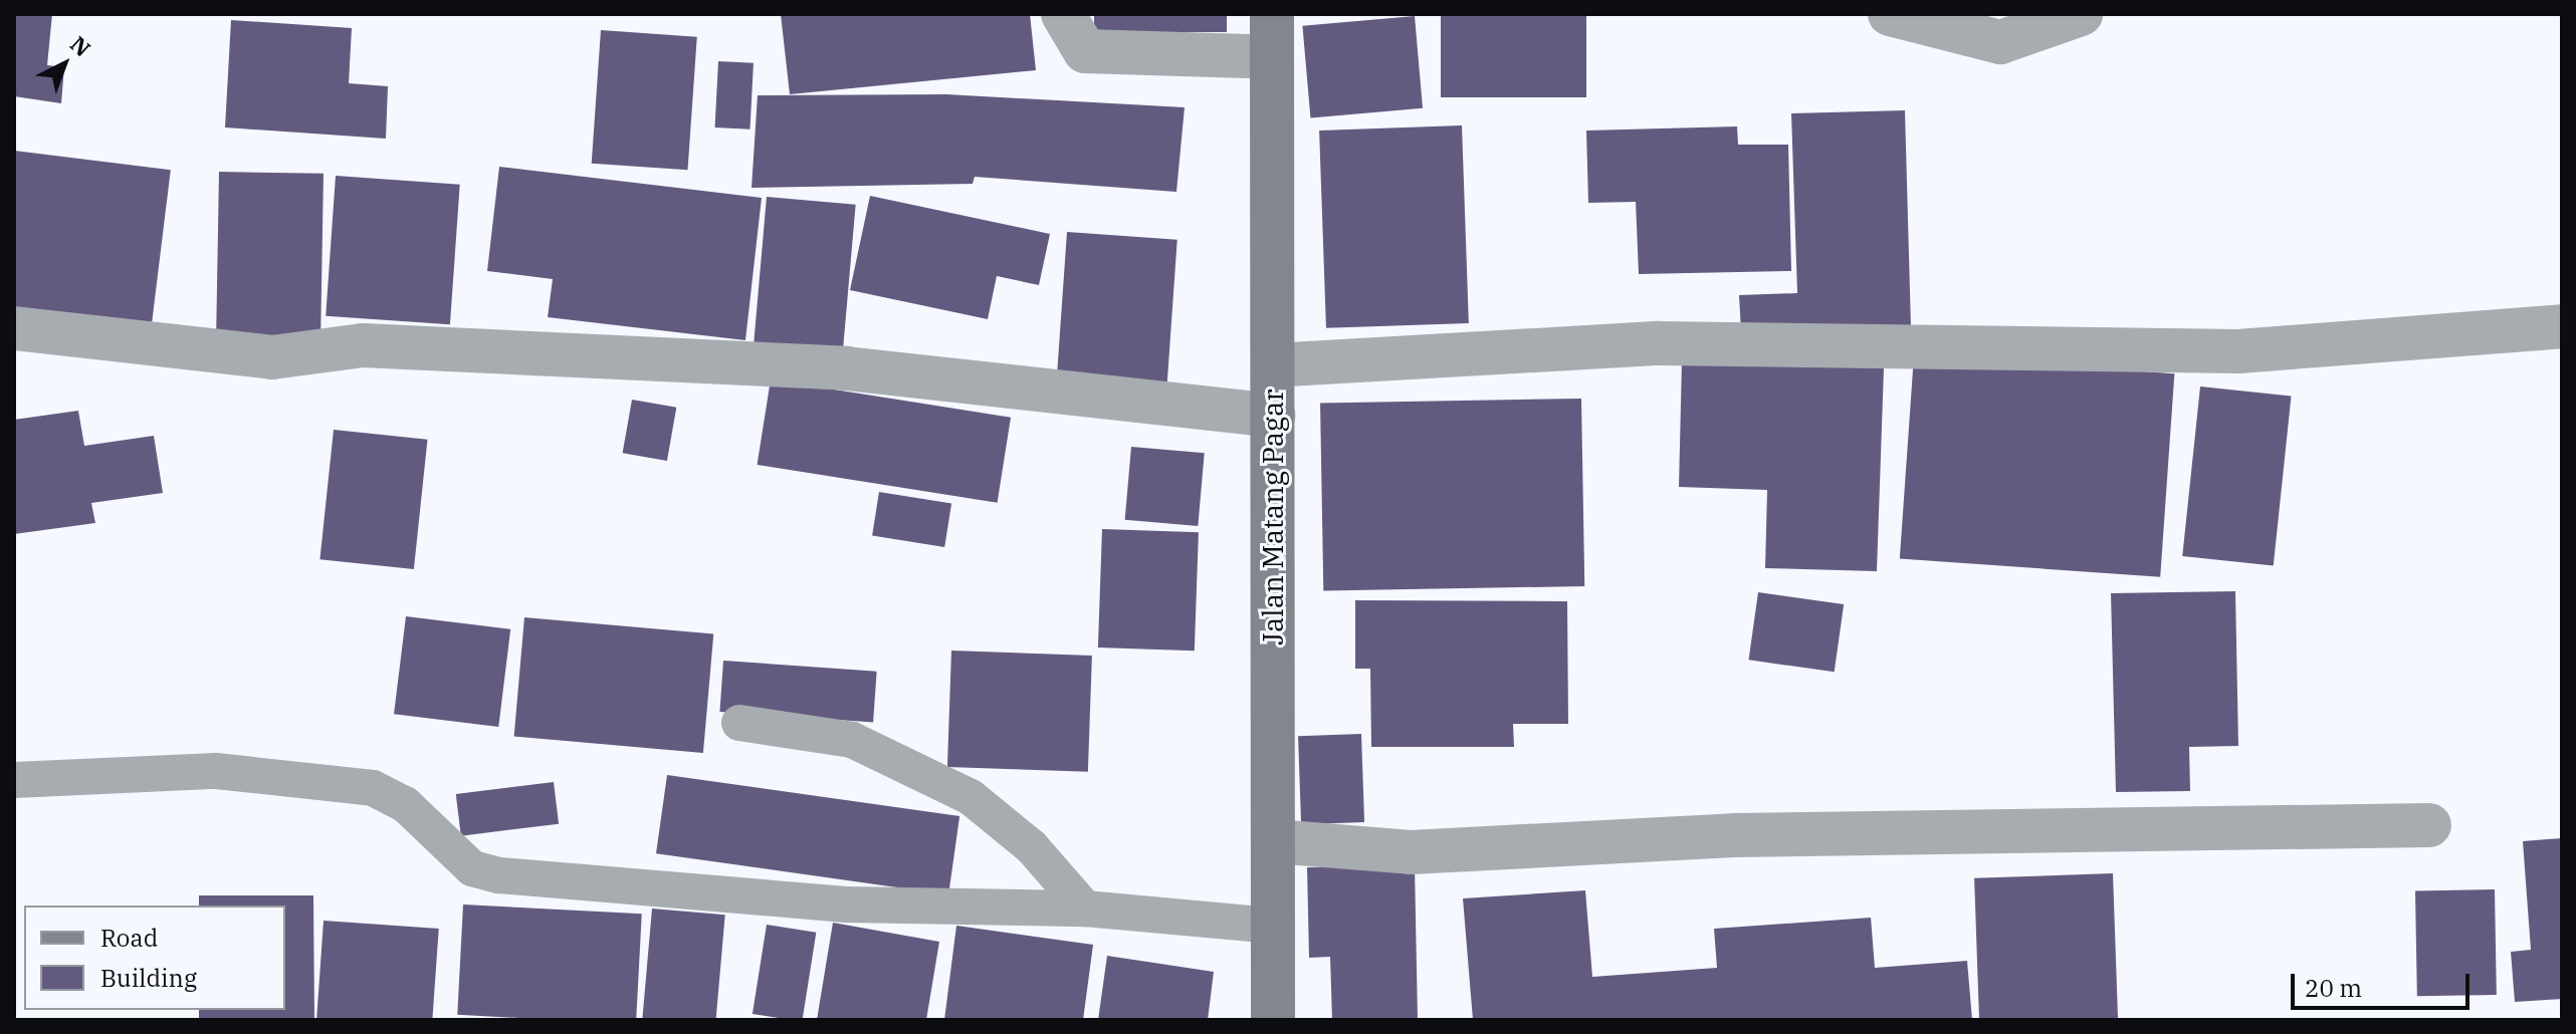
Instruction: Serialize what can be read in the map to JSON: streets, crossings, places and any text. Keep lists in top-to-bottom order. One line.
{"streets":{"main road":["Jalan Matang Pagar"]},"legend":["Road","Building"],"scale_bar":"20 m","north":"top right"}
